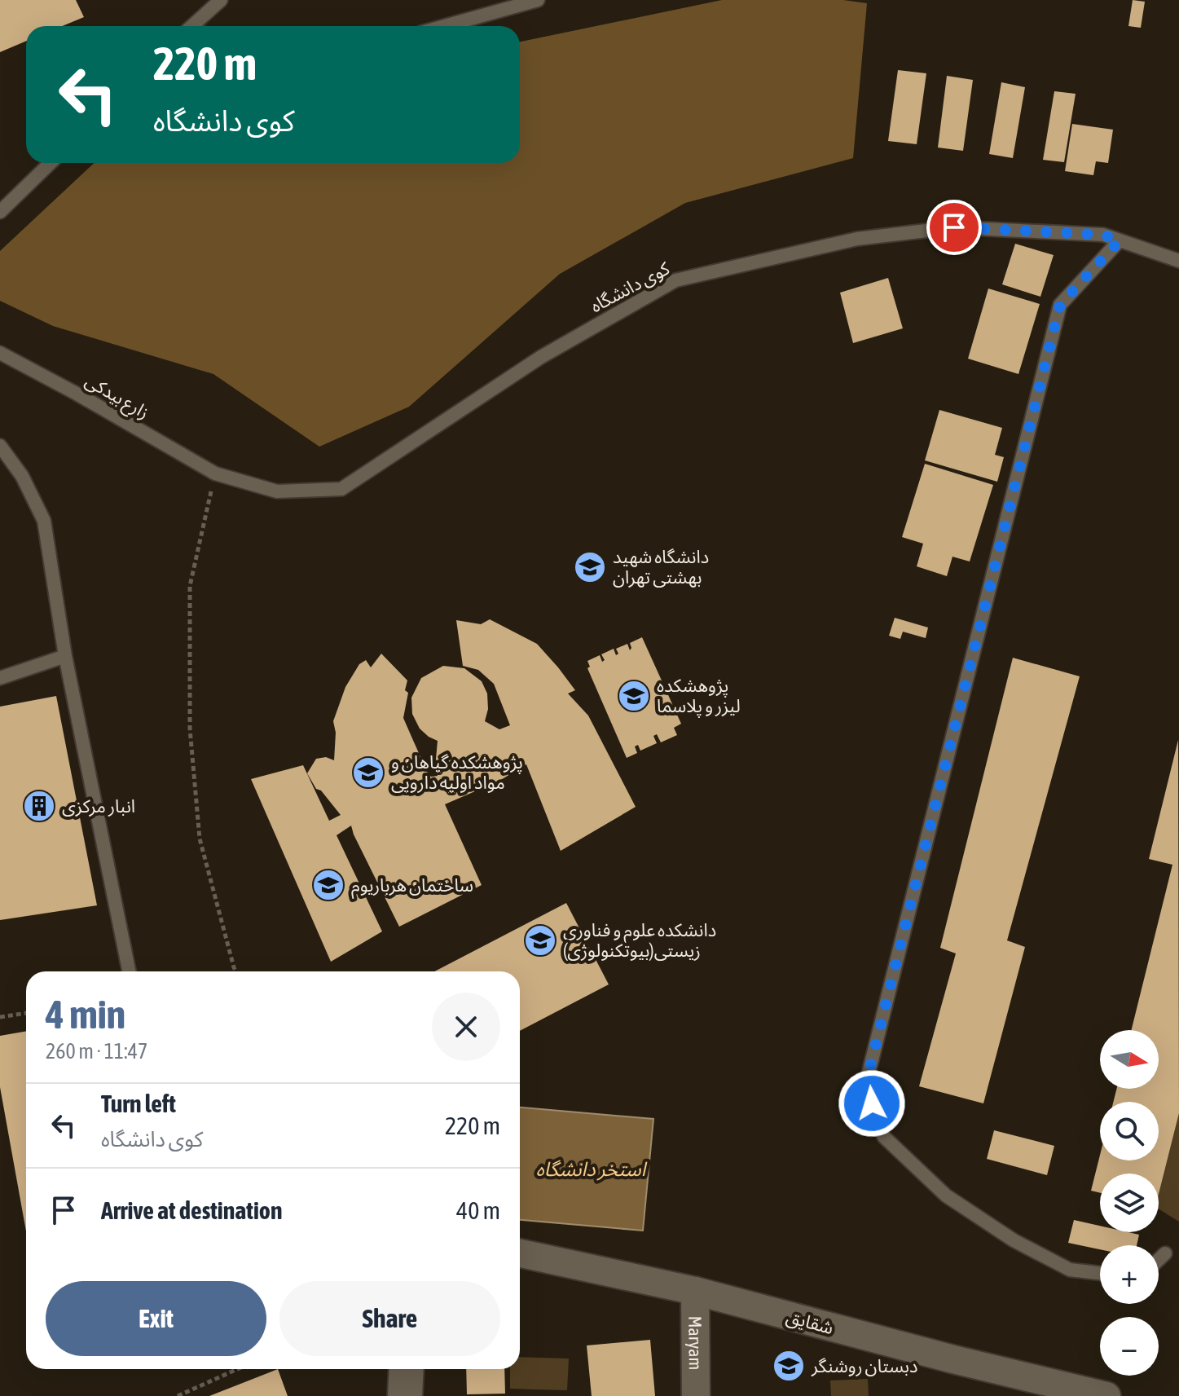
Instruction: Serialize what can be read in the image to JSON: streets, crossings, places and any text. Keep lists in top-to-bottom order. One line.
{"streets":{"street":["شقایق","Maryam"],"lane":["کوی دانشگاه","زارع بیدکی"]},"crossings":[["کوی دانشگاه","زارع بیدکی"],["شقایق","Maryam"]],"water":["استخر دانشگاه"],"places":{"school or university":["دانشگاه شهید بهشتی تهران","پژوهشکده لیزر و پلاسما","پژوهشکده گیاهان و مواد اولیه دارویی","ساختمان هرباریوم","دانشکده علوم و فناوری زیستی(بیوتکنولوژی)","دبستان روشنگر"],"building":["انبار مرکزی"]},"north":"right","page":{"turn":["220 m","کوی دانشگاه"],"heading":["4 min","260 m · 11:47"],"map_buttons":["+","−"],"list":[{"name":"Turn left","note":"کوی دانشگاه","value":"220 m"},{"name":"Arrive at destination","value":"40 m"}],"buttons":["Exit","Share"]}}
